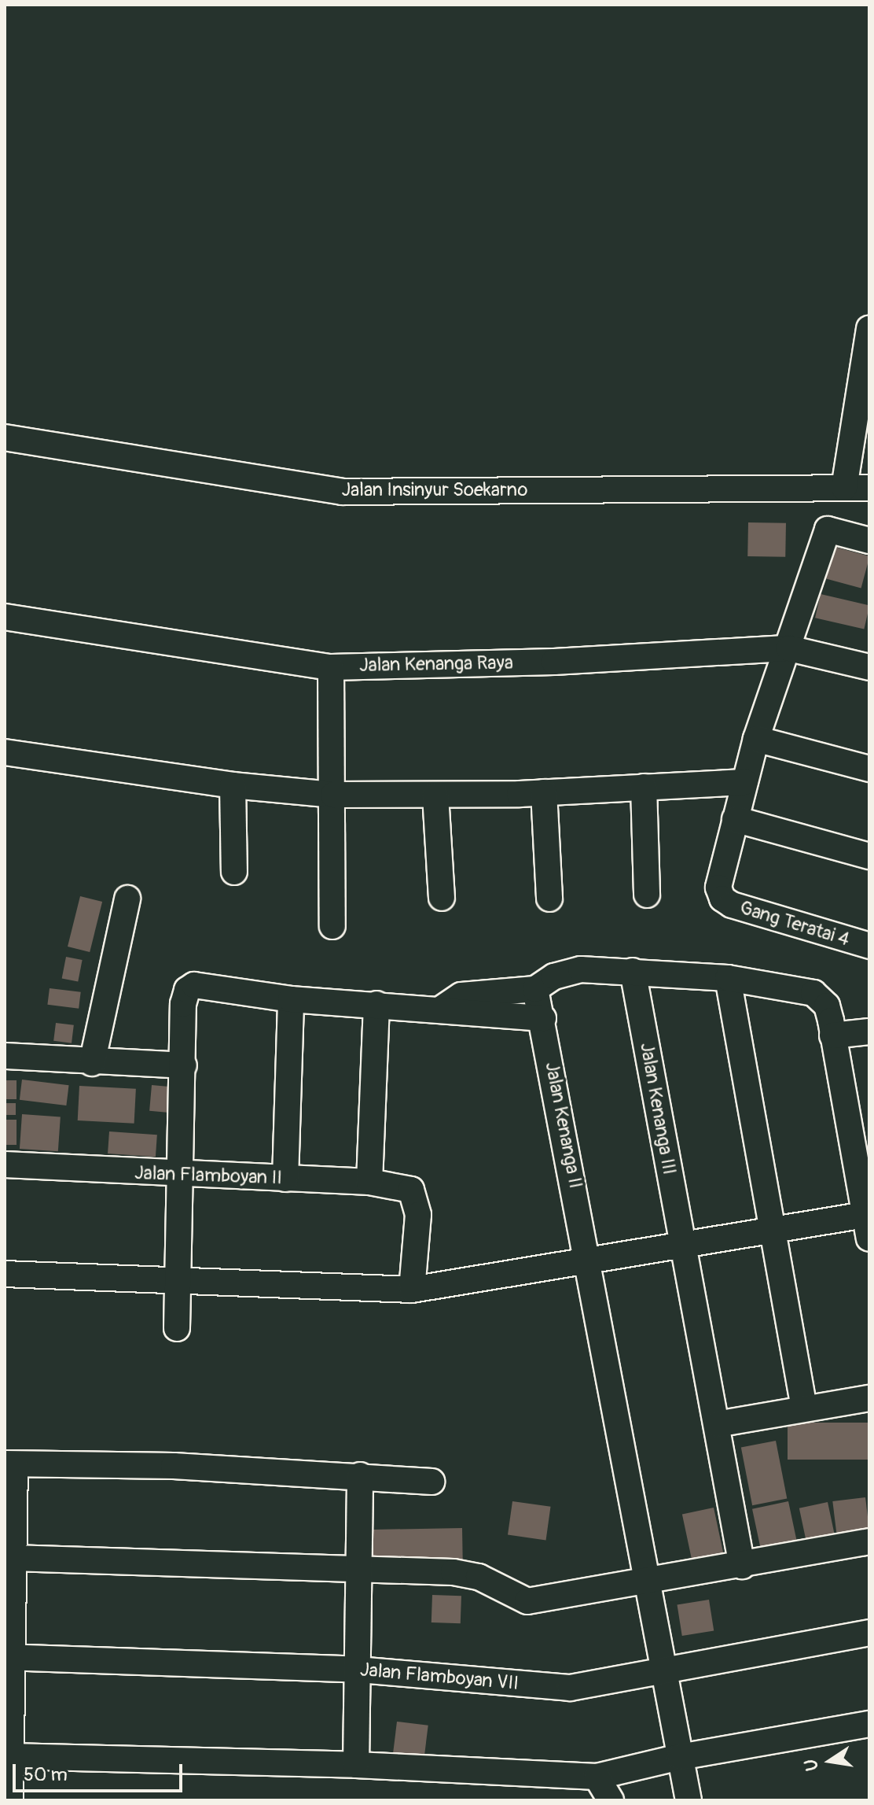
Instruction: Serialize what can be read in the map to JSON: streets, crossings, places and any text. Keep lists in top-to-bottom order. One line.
{"streets":{"street":["Jalan Insinyur Soekarno","Jalan Kenanga Raya","Gang Teratai 4","Jalan Kenanga III","Jalan Kenanga II","Jalan Flamboyan II","Jalan Flamboyan VII"]},"crossings":[["Jalan Kenanga II","Jalan Flamboyan VII"]],"scale_bar":"50 m","north":"left"}
